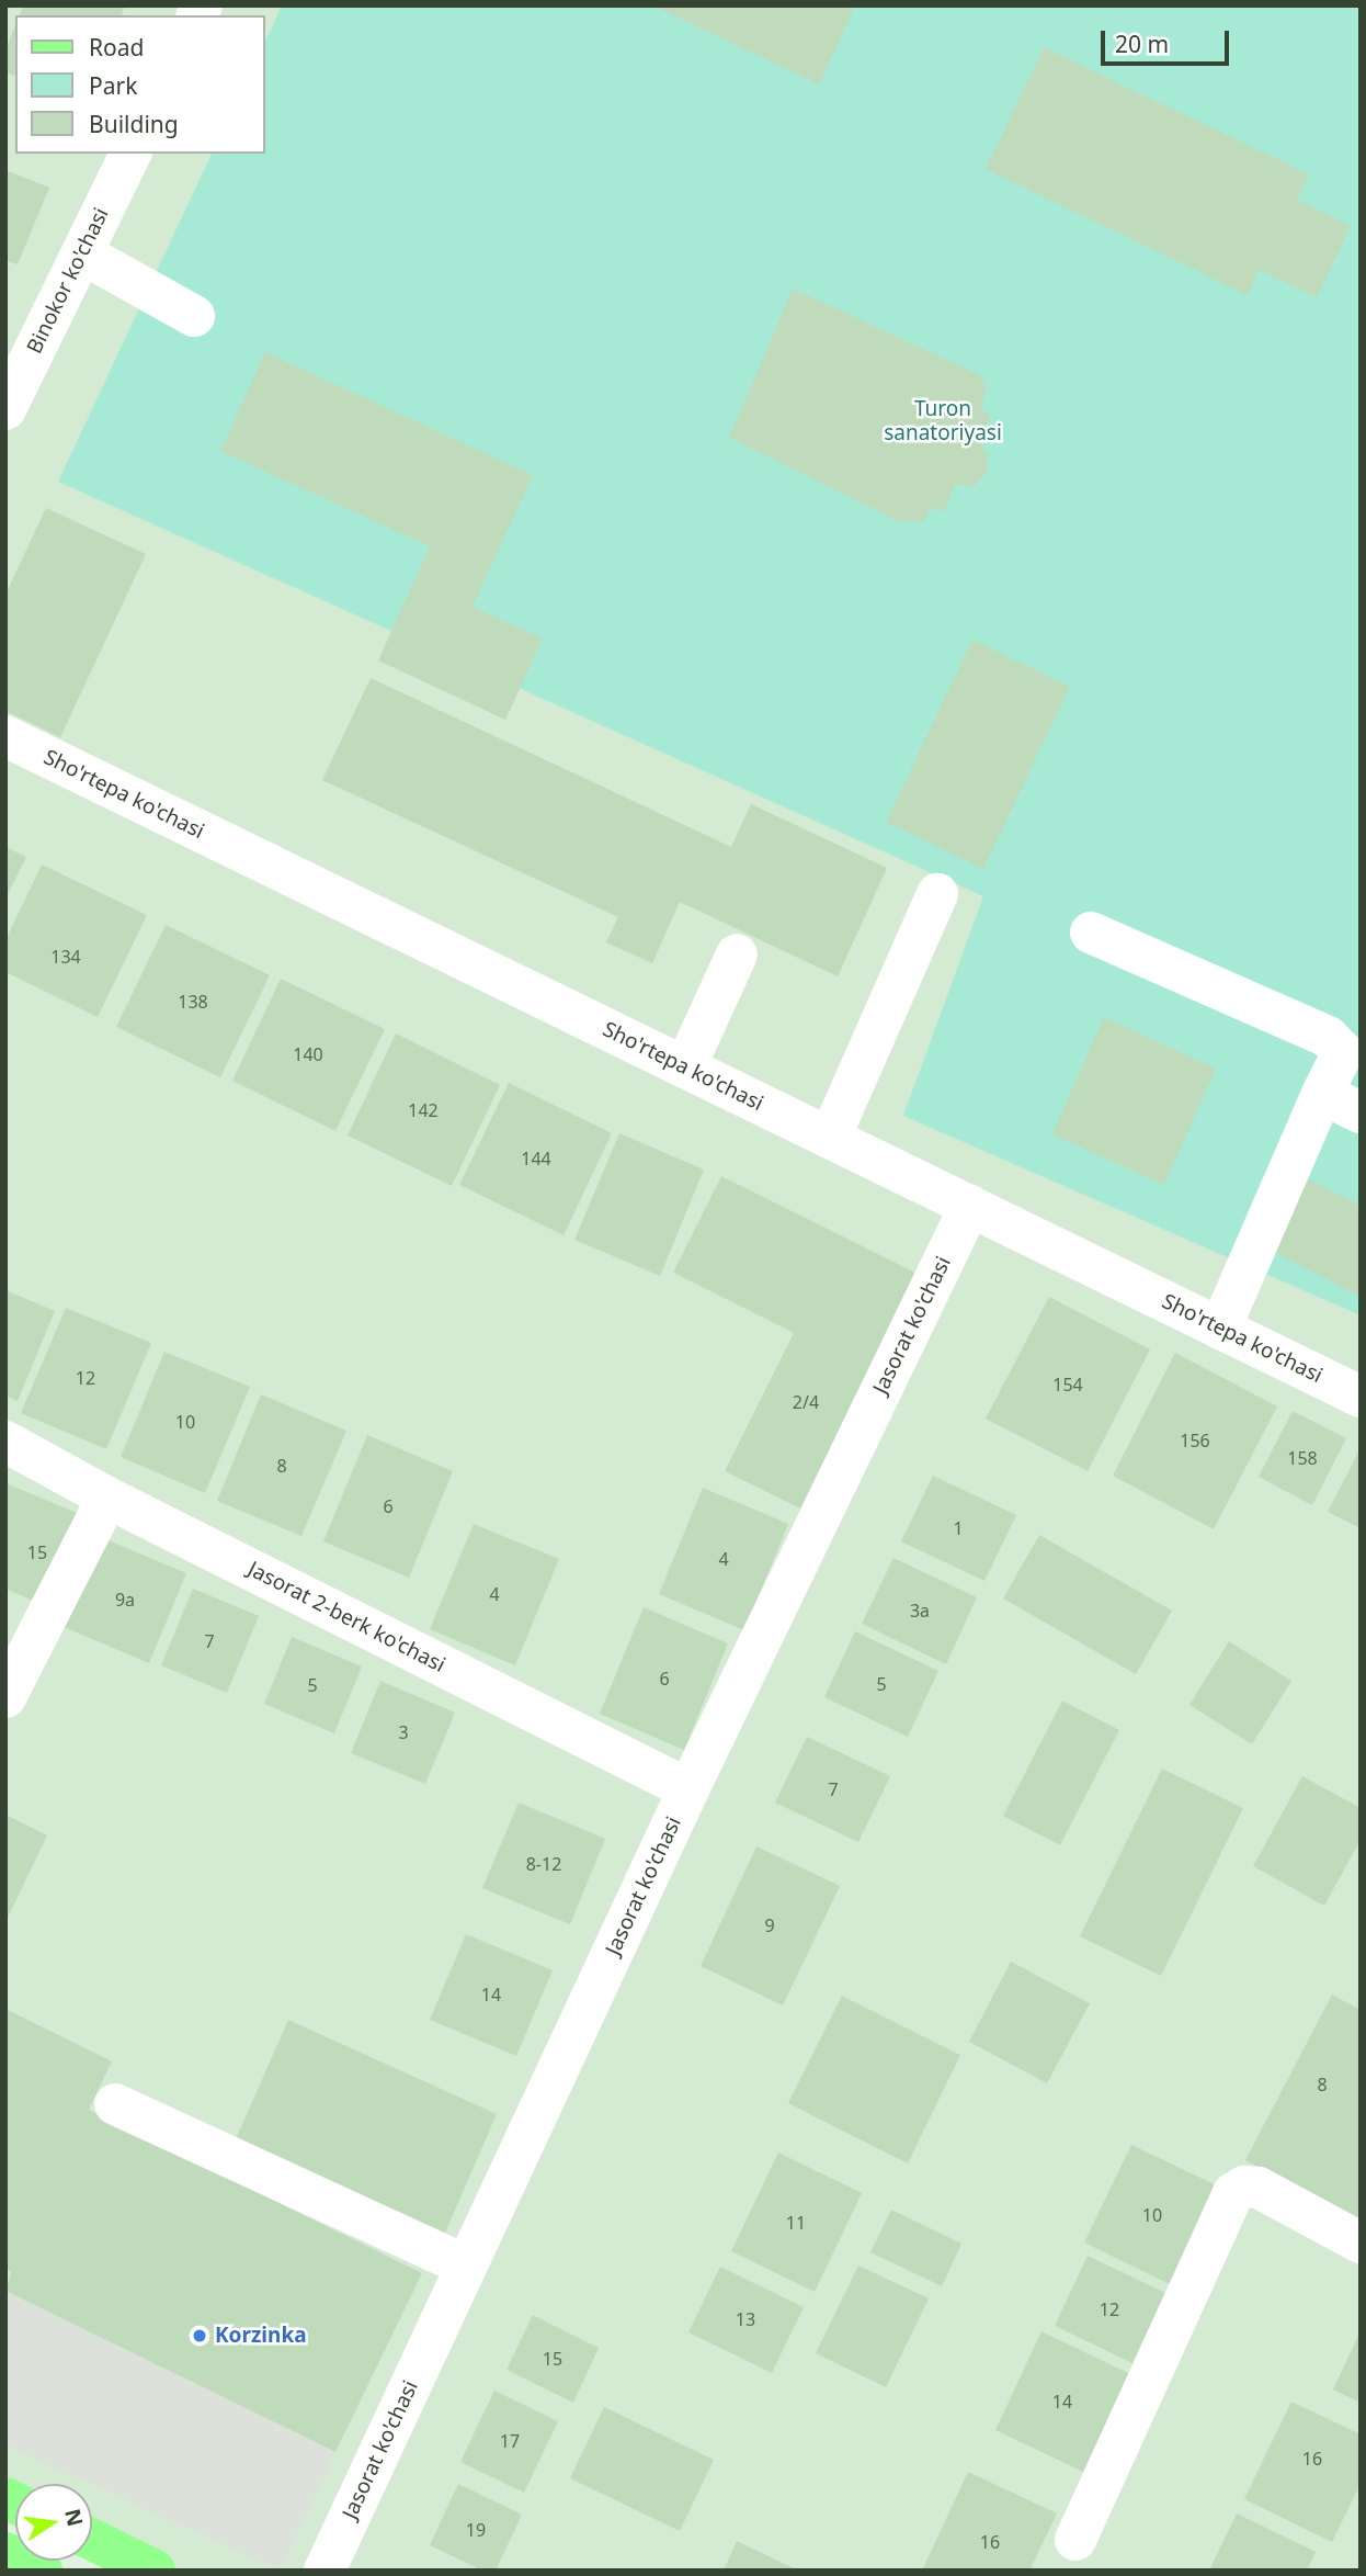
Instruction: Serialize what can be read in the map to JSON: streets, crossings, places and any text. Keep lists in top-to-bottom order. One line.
{"streets":{"street":["Binokor ko'chasi","Sho'rtepa ko'chasi","Jasorat ko'chasi","Jasorat 2-berk ko'chasi"]},"crossings":[["Sho'rtepa ko'chasi","Jasorat ko'chasi"],["Jasorat ko'chasi","Jasorat 2-berk ko'chasi"]],"parks":["Turon sanatoriyasi"],"places":["Korzinka"],"house_numbers":["134","138","140","142","144","12","154","2/4","10","156","158","8","6","1","15","4","4","9a","3а","7","6","5","5","3","7","8-12","9","14","8","10","11","12","13","15","14","17","16","19","16"],"legend":["Road","Park","Building"],"scale_bar":"20 m","north":"right"}
